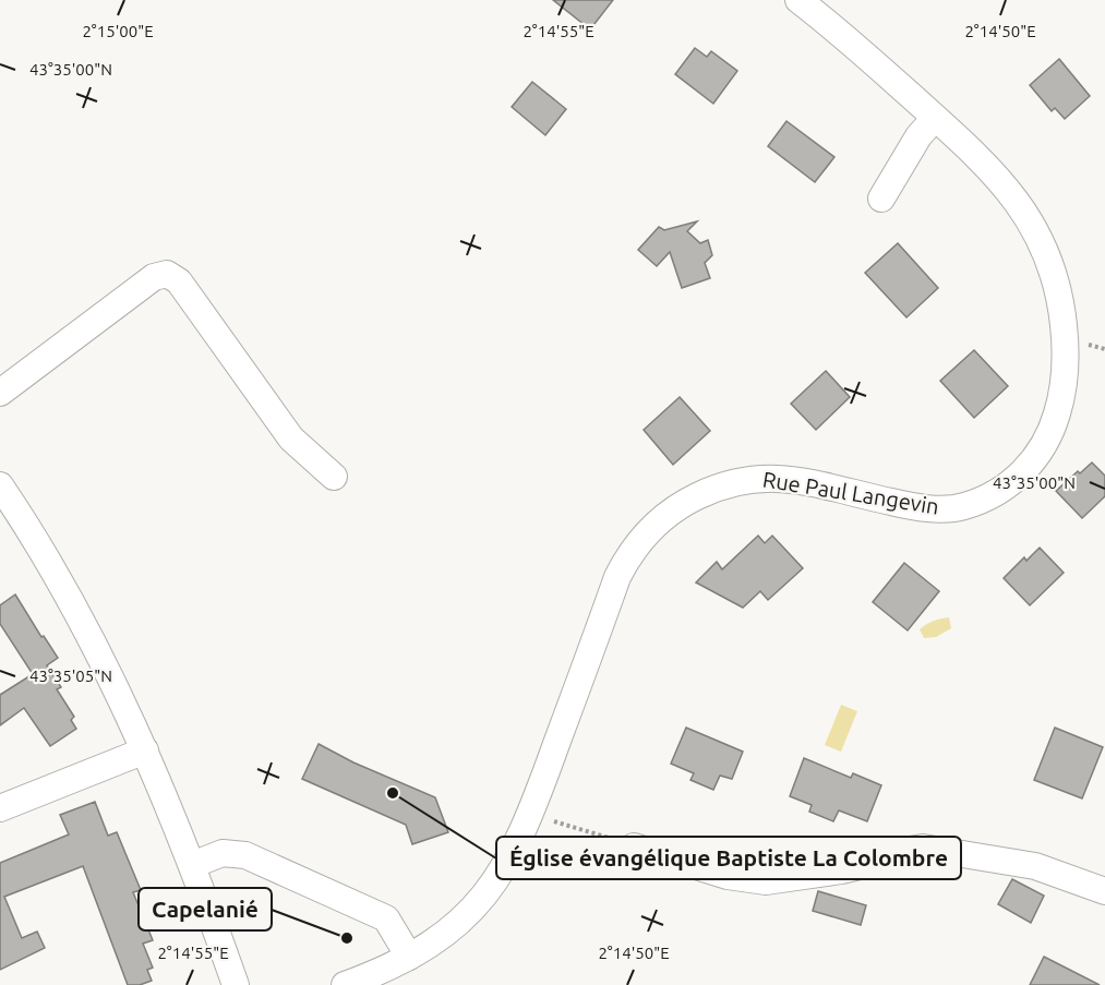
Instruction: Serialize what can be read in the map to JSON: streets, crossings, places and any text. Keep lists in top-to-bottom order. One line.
{"streets":{"street":["Rue Paul Langevin"]},"places":["Église évangélique Baptiste La Colombre","Capelanié"],"coordinates":["2°15'00\"E","2°14'55\"E","2°14'50\"E","43°35'00\"N","43°35'05\"N"]}
